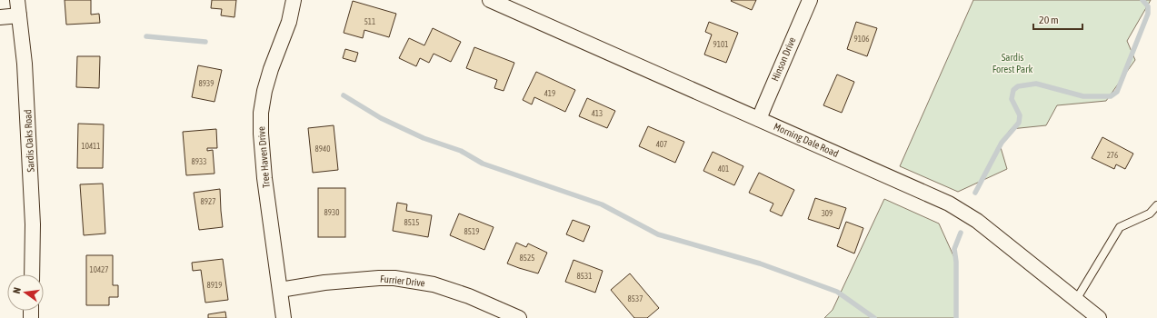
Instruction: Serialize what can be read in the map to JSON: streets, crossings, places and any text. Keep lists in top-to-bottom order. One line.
{"streets":{"street":["Hinson Drive","Morning Dale Road","Sardis Oaks Road","Tree Haven Drive","Furrier Drive"]},"crossings":[["Hinson Drive","Morning Dale Road"],["Tree Haven Drive","Furrier Drive"]],"parks":["Sardis Forest Park"],"house_numbers":["511","9106","9101","8939","419","413","407","10411","8940","276","8933","401","8927","8930","309","8515","8519","8525","10427","8531","8919","8537"],"scale_bar":"20 m","north":"left"}
